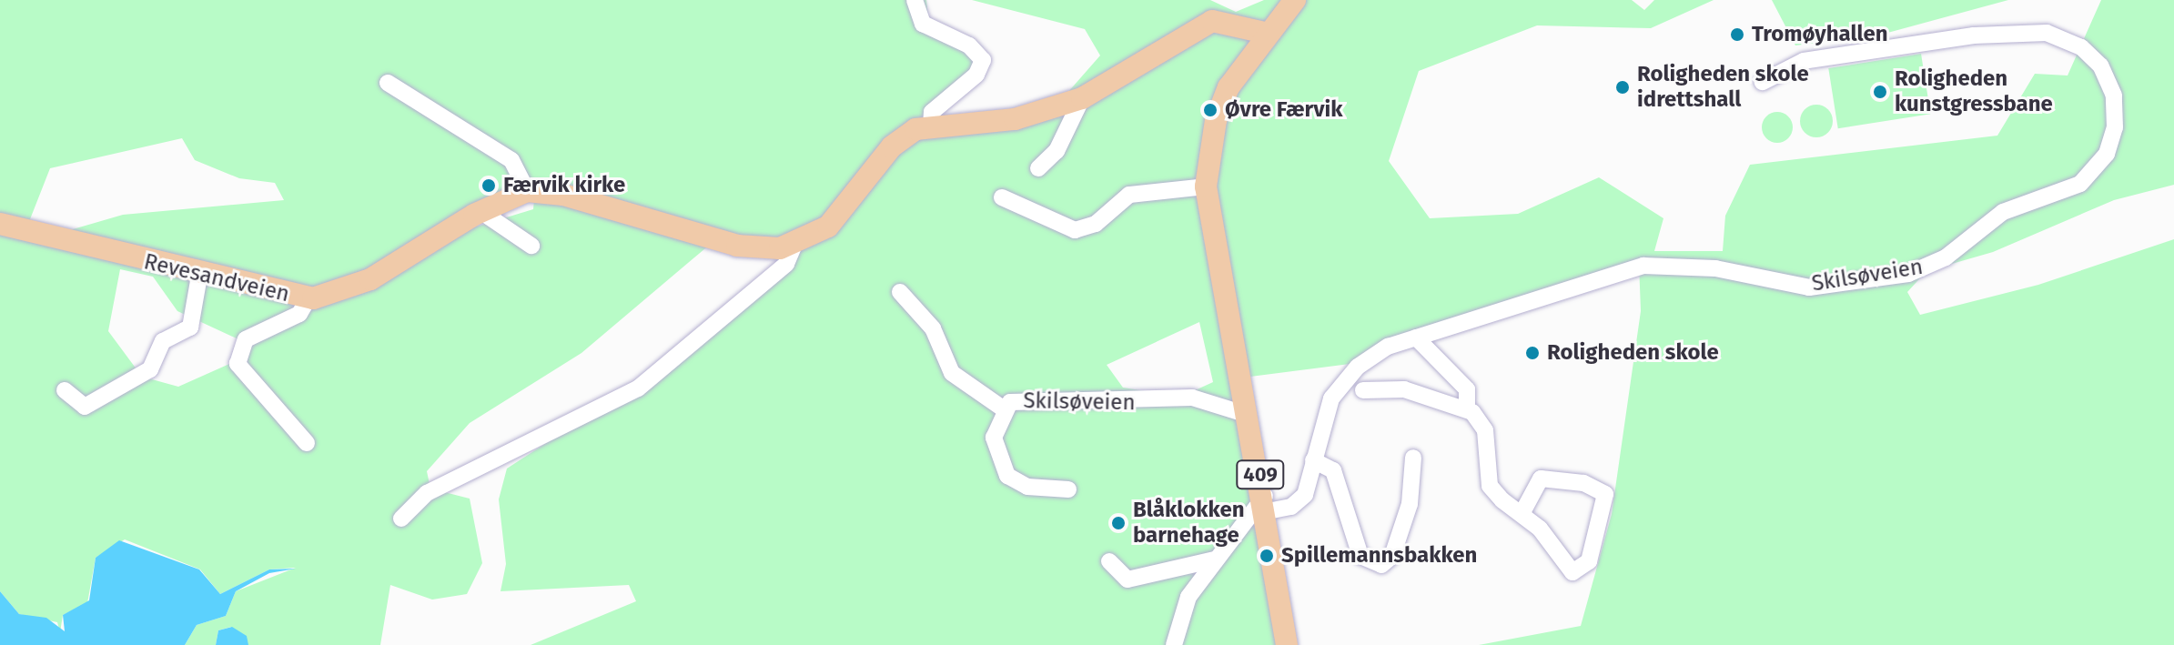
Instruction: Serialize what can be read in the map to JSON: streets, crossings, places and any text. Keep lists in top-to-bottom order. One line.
{"streets":{"main road":["Revesandveien","409"],"street":["Skilsøveien"]},"crossings":[["Skilsøveien","409"]],"places":["Tromøyhallen","Roligheden skole idrettshall","Roligheden kunstgressbane","Øvre Færvik","Færvik kirke","Roligheden skole","Blåklokken barnehage","Spillemannsbakken"]}
